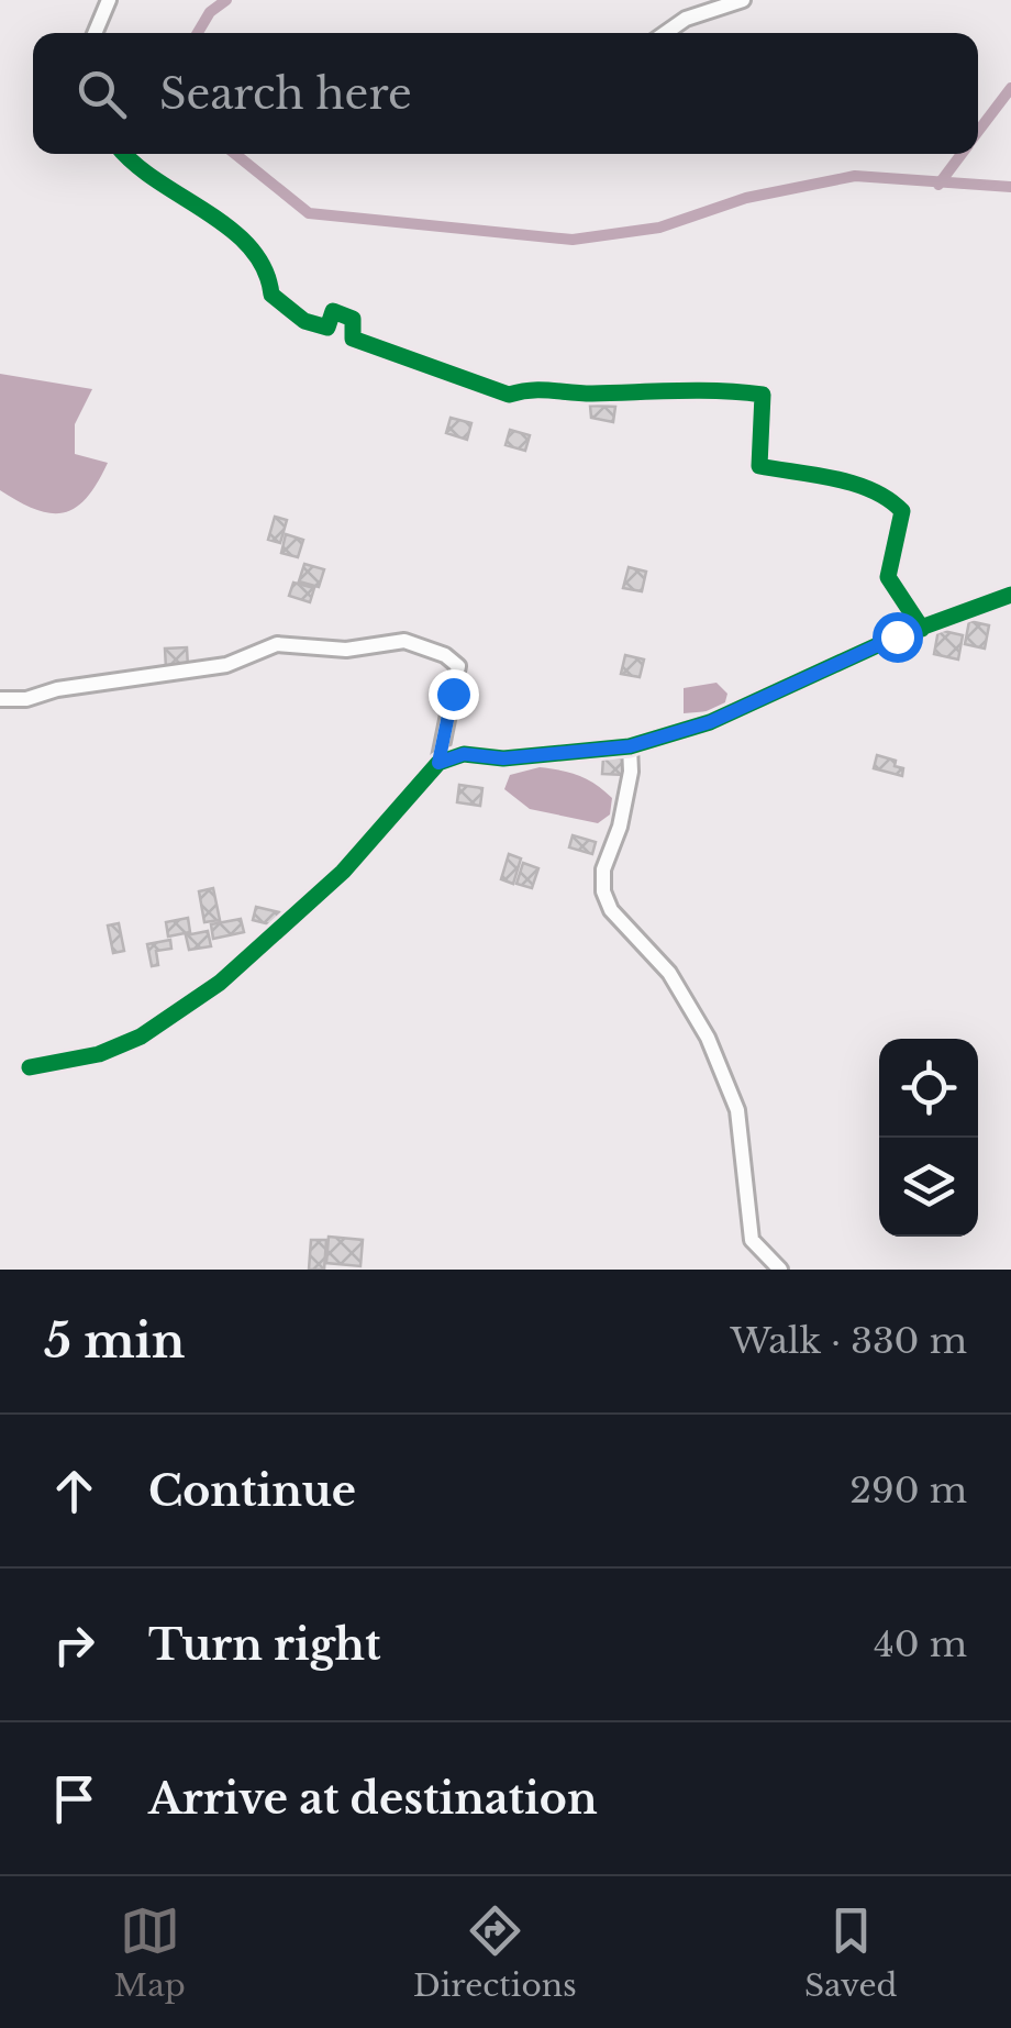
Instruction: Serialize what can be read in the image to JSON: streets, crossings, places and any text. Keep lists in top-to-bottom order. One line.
{"page":{"search":"Search here","heading":["5 min","Walk · 330 m"],"list":[["Continue","290 m"],["Turn right","40 m"],"Arrive at destination"],"nav":["Map","Directions","Saved"]}}
